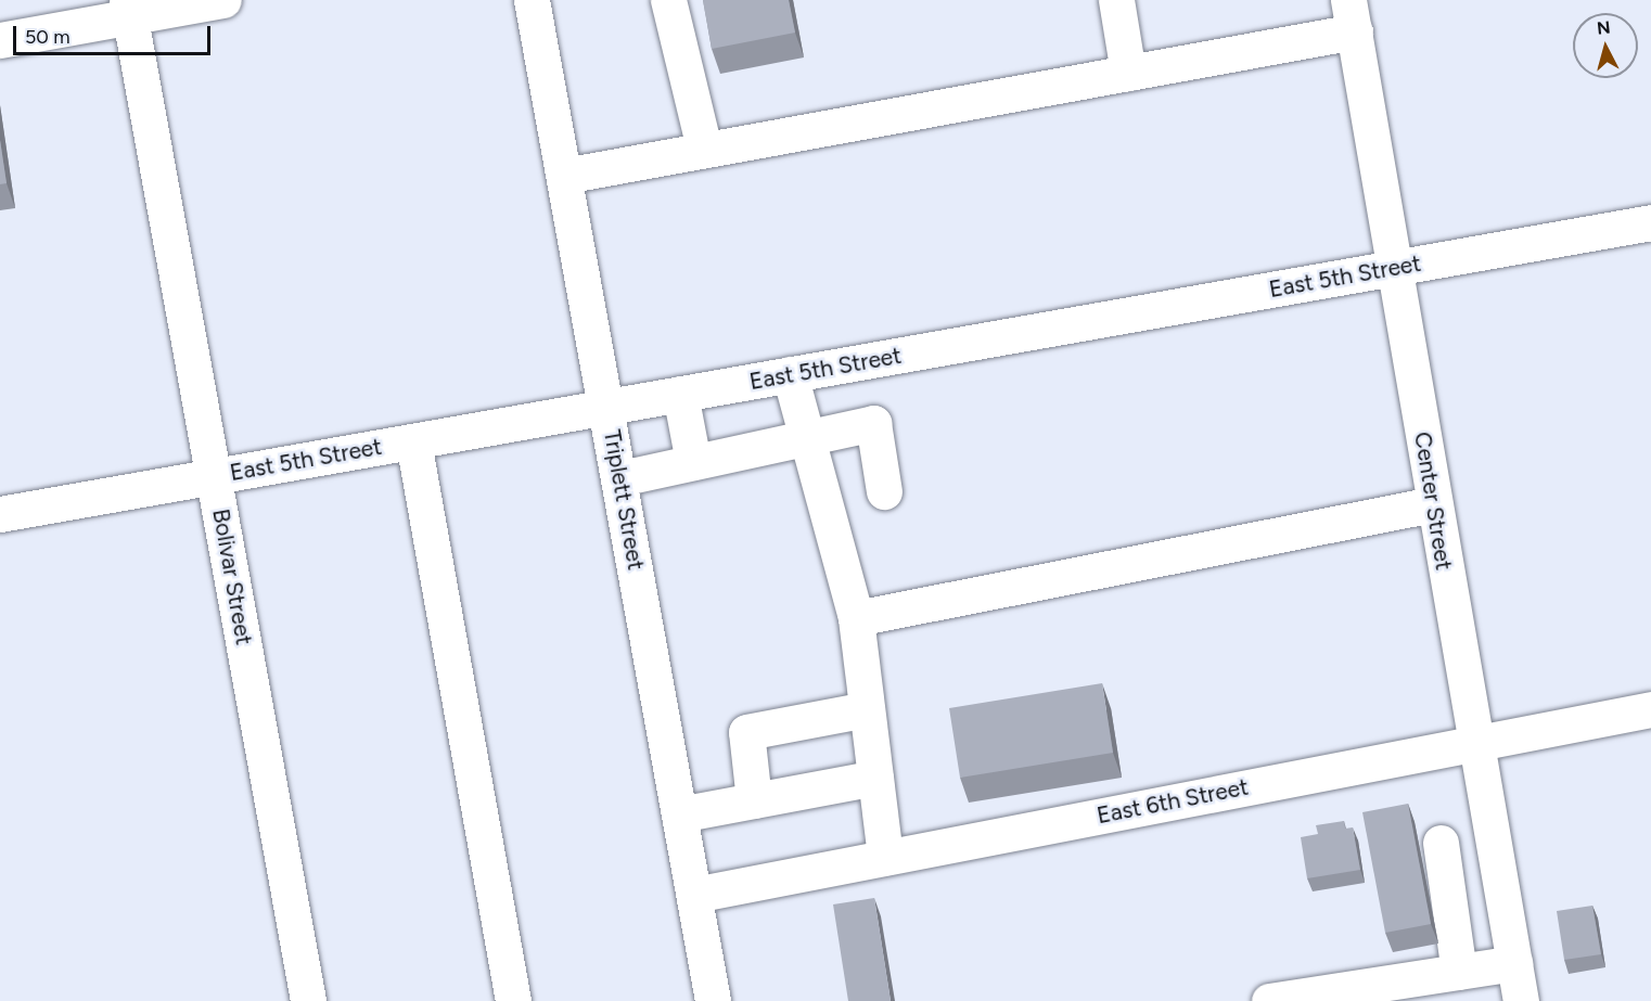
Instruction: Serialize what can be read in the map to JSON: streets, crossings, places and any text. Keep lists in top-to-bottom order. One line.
{"streets":{"street":["East 5th Street","Triplett Street","Center Street","Bolivar Street","East 6th Street"]},"crossings":[["East 5th Street","Triplett Street"],["East 5th Street","Center Street"],["East 5th Street","Bolivar Street"],["Triplett Street","East 6th Street"],["Center Street","East 6th Street"]],"scale_bar":"50 m","north":"top"}
